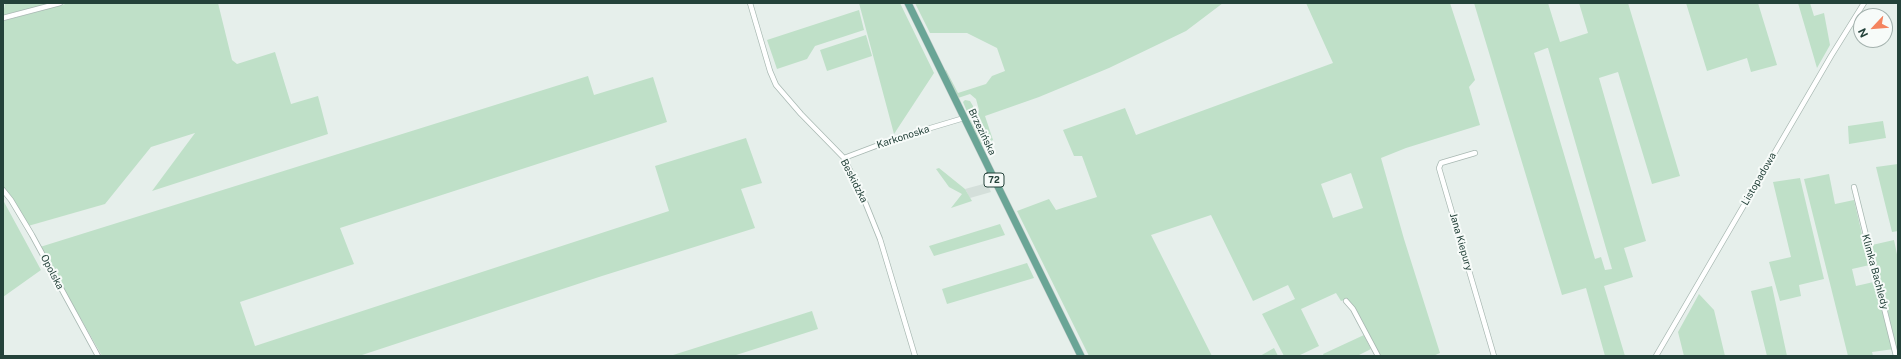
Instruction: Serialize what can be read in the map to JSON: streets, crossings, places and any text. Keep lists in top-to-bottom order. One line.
{"streets":{"main road":["Brzezińska","72"],"street":["Karkonoska","Listopadowa","Beskidzka","Jana Kiepury","Opolska","Klimka Bachledy"]},"crossings":[["Brzezińska","Karkonoska"],["Karkonoska","Beskidzka"]],"north":"bottom left"}
